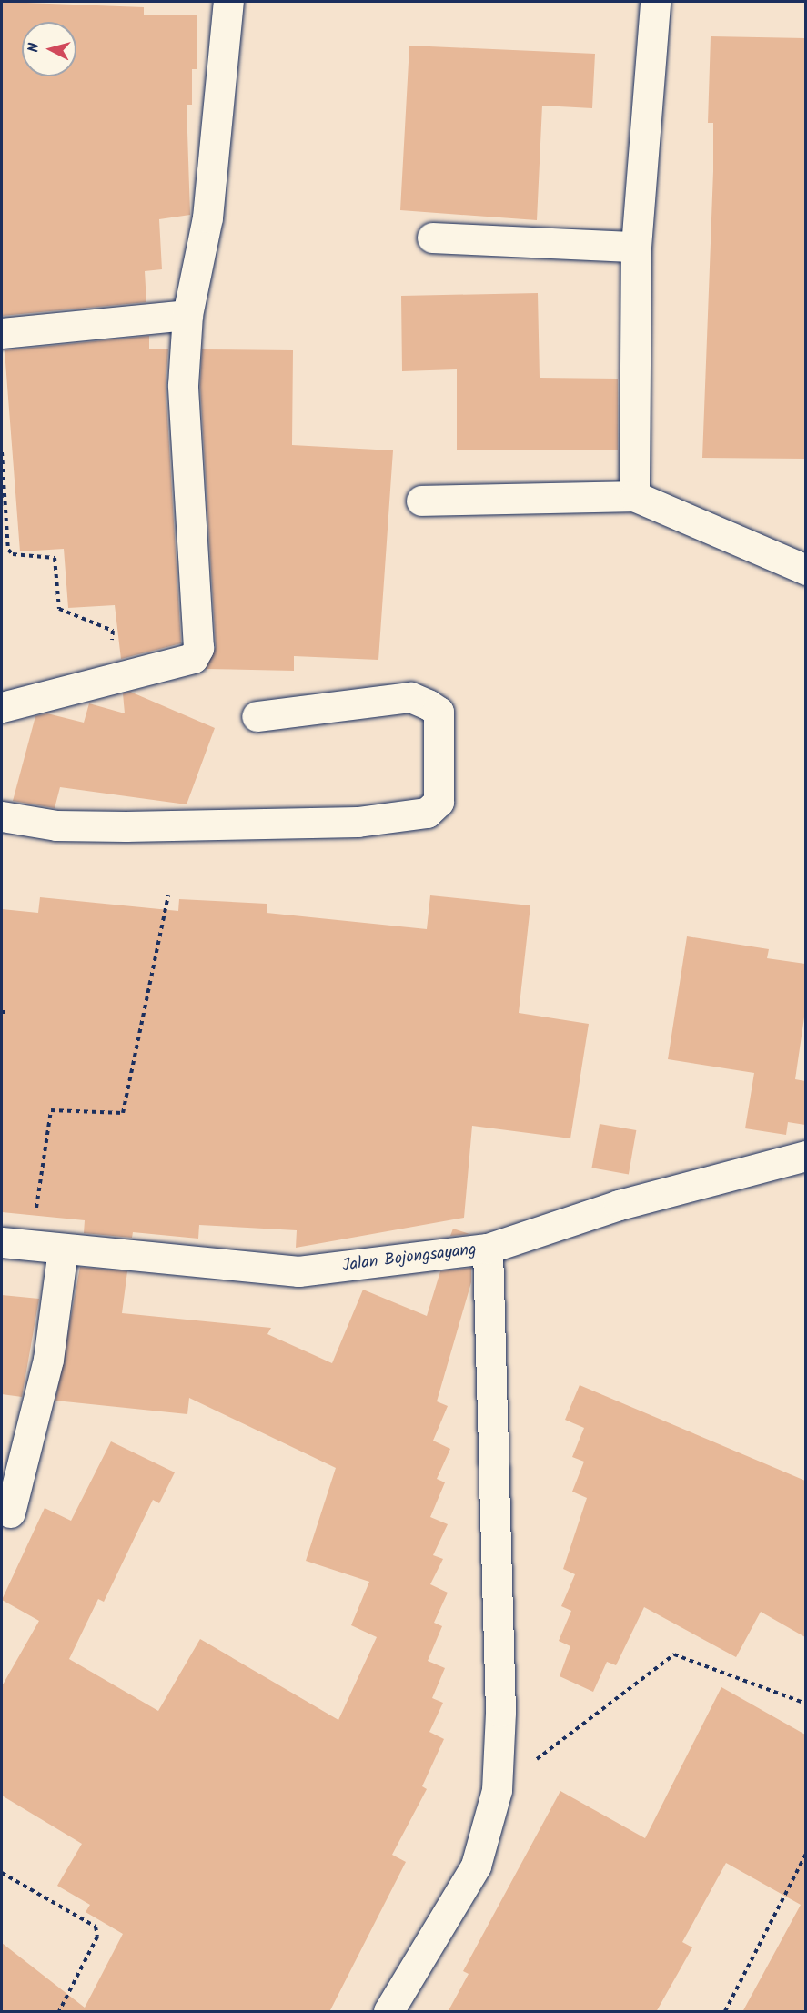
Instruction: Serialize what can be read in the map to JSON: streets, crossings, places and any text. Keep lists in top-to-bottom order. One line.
{"streets":{"street":["Jalan Bojongsayang"]},"north":"left"}
